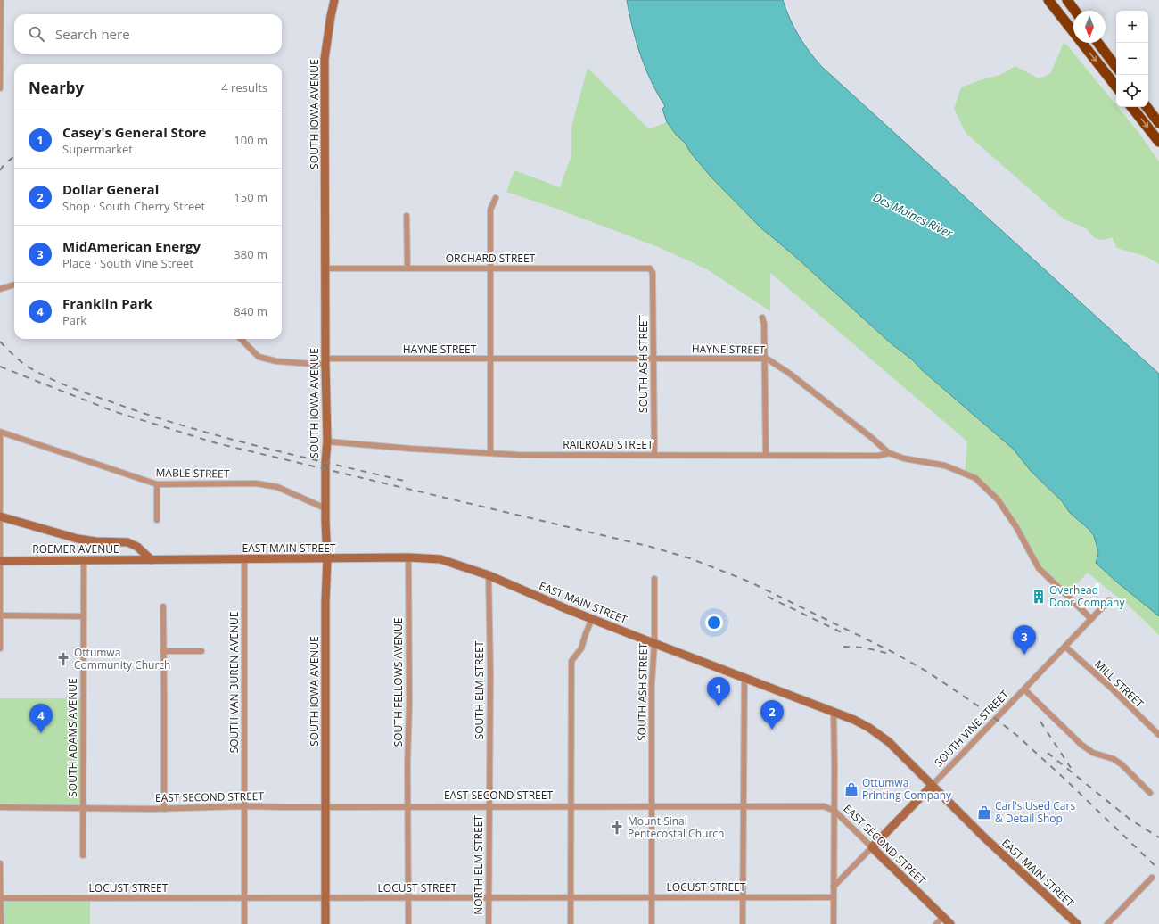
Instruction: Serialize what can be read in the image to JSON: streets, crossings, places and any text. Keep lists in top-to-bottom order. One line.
{"streets":{"main road":["SOUTH IOWA AVENUE","EAST MAIN STREET","ROEMER AVENUE","SOUTH VINE STREET","EAST SECOND STREET"],"street":["ORCHARD STREET","HAYNE STREET","SOUTH ASH STREET","RAILROAD STREET","MABLE STREET","SOUTH VAN BUREN AVENUE","SOUTH FELLOWS AVENUE","MILL STREET","SOUTH ELM STREET","SOUTH ADAMS AVENUE","NORTH ELM STREET","LOCUST STREET"]},"crossings":[["SOUTH IOWA AVENUE","ORCHARD STREET"],["SOUTH IOWA AVENUE","HAYNE STREET"],["SOUTH IOWA AVENUE","RAILROAD STREET"],["SOUTH IOWA AVENUE","MABLE STREET"],["SOUTH IOWA AVENUE","EAST MAIN STREET"],["SOUTH IOWA AVENUE","EAST SECOND STREET"],["SOUTH IOWA AVENUE","LOCUST STREET"],["ORCHARD STREET","SOUTH ASH STREET"],["HAYNE STREET","SOUTH ASH STREET"],["HAYNE STREET","RAILROAD STREET"],["HAYNE STREET","SOUTH VINE STREET"],["SOUTH ASH STREET","RAILROAD STREET"],["SOUTH ASH STREET","EAST MAIN STREET"],["SOUTH ASH STREET","EAST SECOND STREET"],["SOUTH ASH STREET","LOCUST STREET"],["EAST MAIN STREET","ROEMER AVENUE"],["EAST MAIN STREET","SOUTH VAN BUREN AVENUE"],["EAST MAIN STREET","SOUTH FELLOWS AVENUE"],["EAST MAIN STREET","SOUTH ELM STREET"],["EAST MAIN STREET","SOUTH VINE STREET"],["ROEMER AVENUE","SOUTH ADAMS AVENUE"],["SOUTH VAN BUREN AVENUE","EAST SECOND STREET"],["SOUTH VAN BUREN AVENUE","LOCUST STREET"],["SOUTH FELLOWS AVENUE","EAST SECOND STREET"],["SOUTH FELLOWS AVENUE","LOCUST STREET"],["MILL STREET","SOUTH VINE STREET"],["SOUTH ELM STREET","EAST SECOND STREET"],["SOUTH ELM STREET","NORTH ELM STREET"],["SOUTH VINE STREET","EAST SECOND STREET"],["SOUTH ADAMS AVENUE","EAST SECOND STREET"],["EAST SECOND STREET","NORTH ELM STREET"],["NORTH ELM STREET","LOCUST STREET"]],"water":["Des Moines River"],"places":{"building":["Overhead Door Company"],"church":["Ottumwa Community Church","Mount Sinai Pentecostal Church"],"shop":["Ottumwa Printing Company","Carl's Used Cars & Detail Shop"]},"north":"bottom","page":{"map_buttons":["+","−"],"search":"Search here","heading":["Nearby","4 results"],"list":[{"mark":"1","name":"Casey's General Store","note":"Supermarket","value":"100 m"},{"mark":"2","name":"Dollar General","note":"Shop · South Cherry Street","value":"150 m"},{"mark":"3","name":"MidAmerican Energy","note":"Place · South Vine Street","value":"380 m"},{"mark":"4","name":"Franklin Park","note":"Park","value":"840 m"}],"pins":["3","1","2","4"]}}
